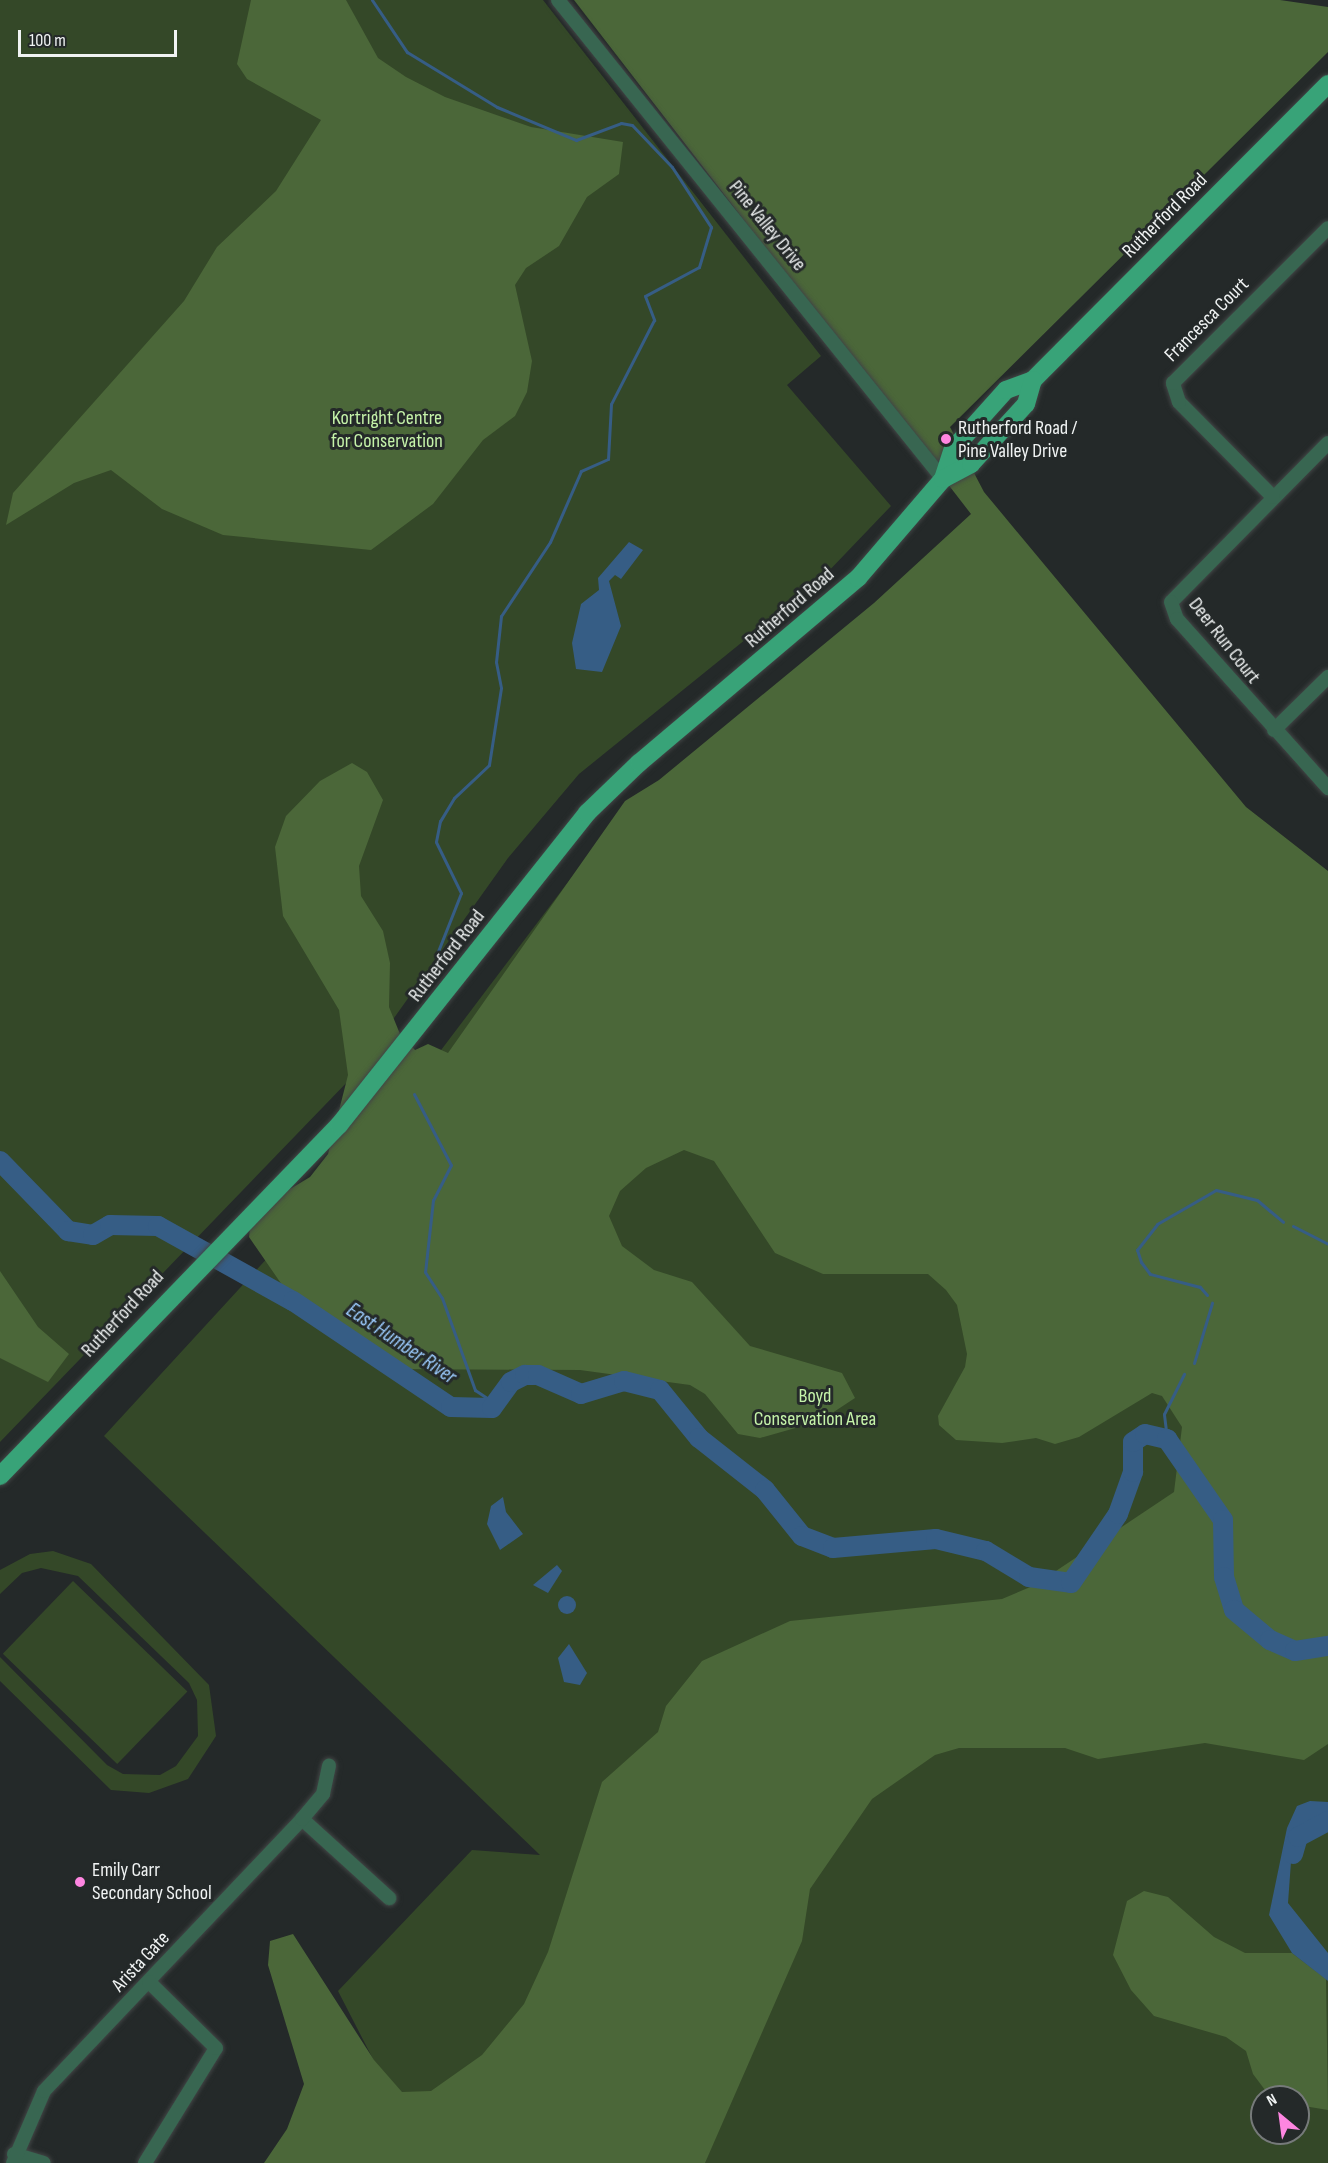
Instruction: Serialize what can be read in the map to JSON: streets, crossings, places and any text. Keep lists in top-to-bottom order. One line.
{"streets":{"main road":["Rutherford Road"],"street":["Pine Valley Drive","Francesca Court","Deer Run Court","Arista Gate"]},"crossings":[["Rutherford Road","Pine Valley Drive"],["Francesca Court","Deer Run Court"]],"water":["East Humber River"],"parks":["Kortright Centre for Conservation","Boyd Conservation Area"],"places":["Rutherford Road / Pine Valley Drive","Emily Carr Secondary School"],"scale_bar":"100 m","north":"top left"}
